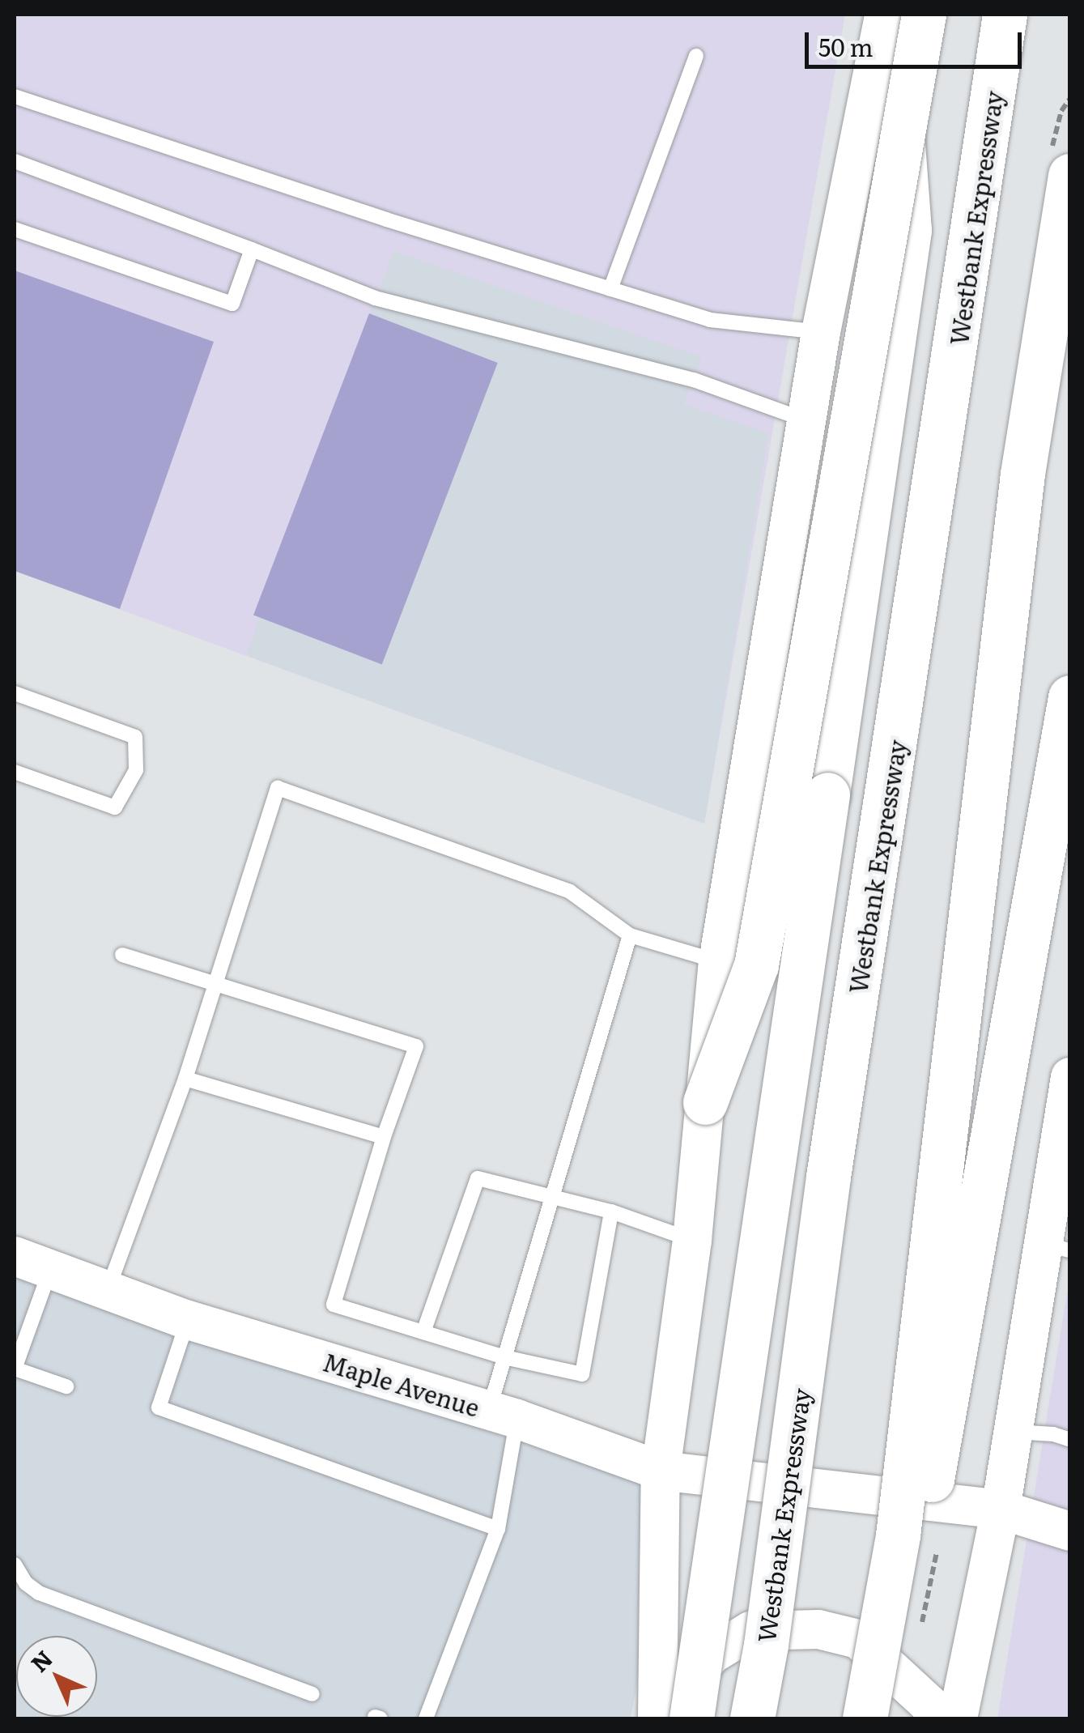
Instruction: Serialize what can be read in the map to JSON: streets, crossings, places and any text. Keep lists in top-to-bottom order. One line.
{"streets":{"highway":["Westbank Expressway"],"main road":["Maple Avenue"]},"scale_bar":"50 m","north":"top left"}
